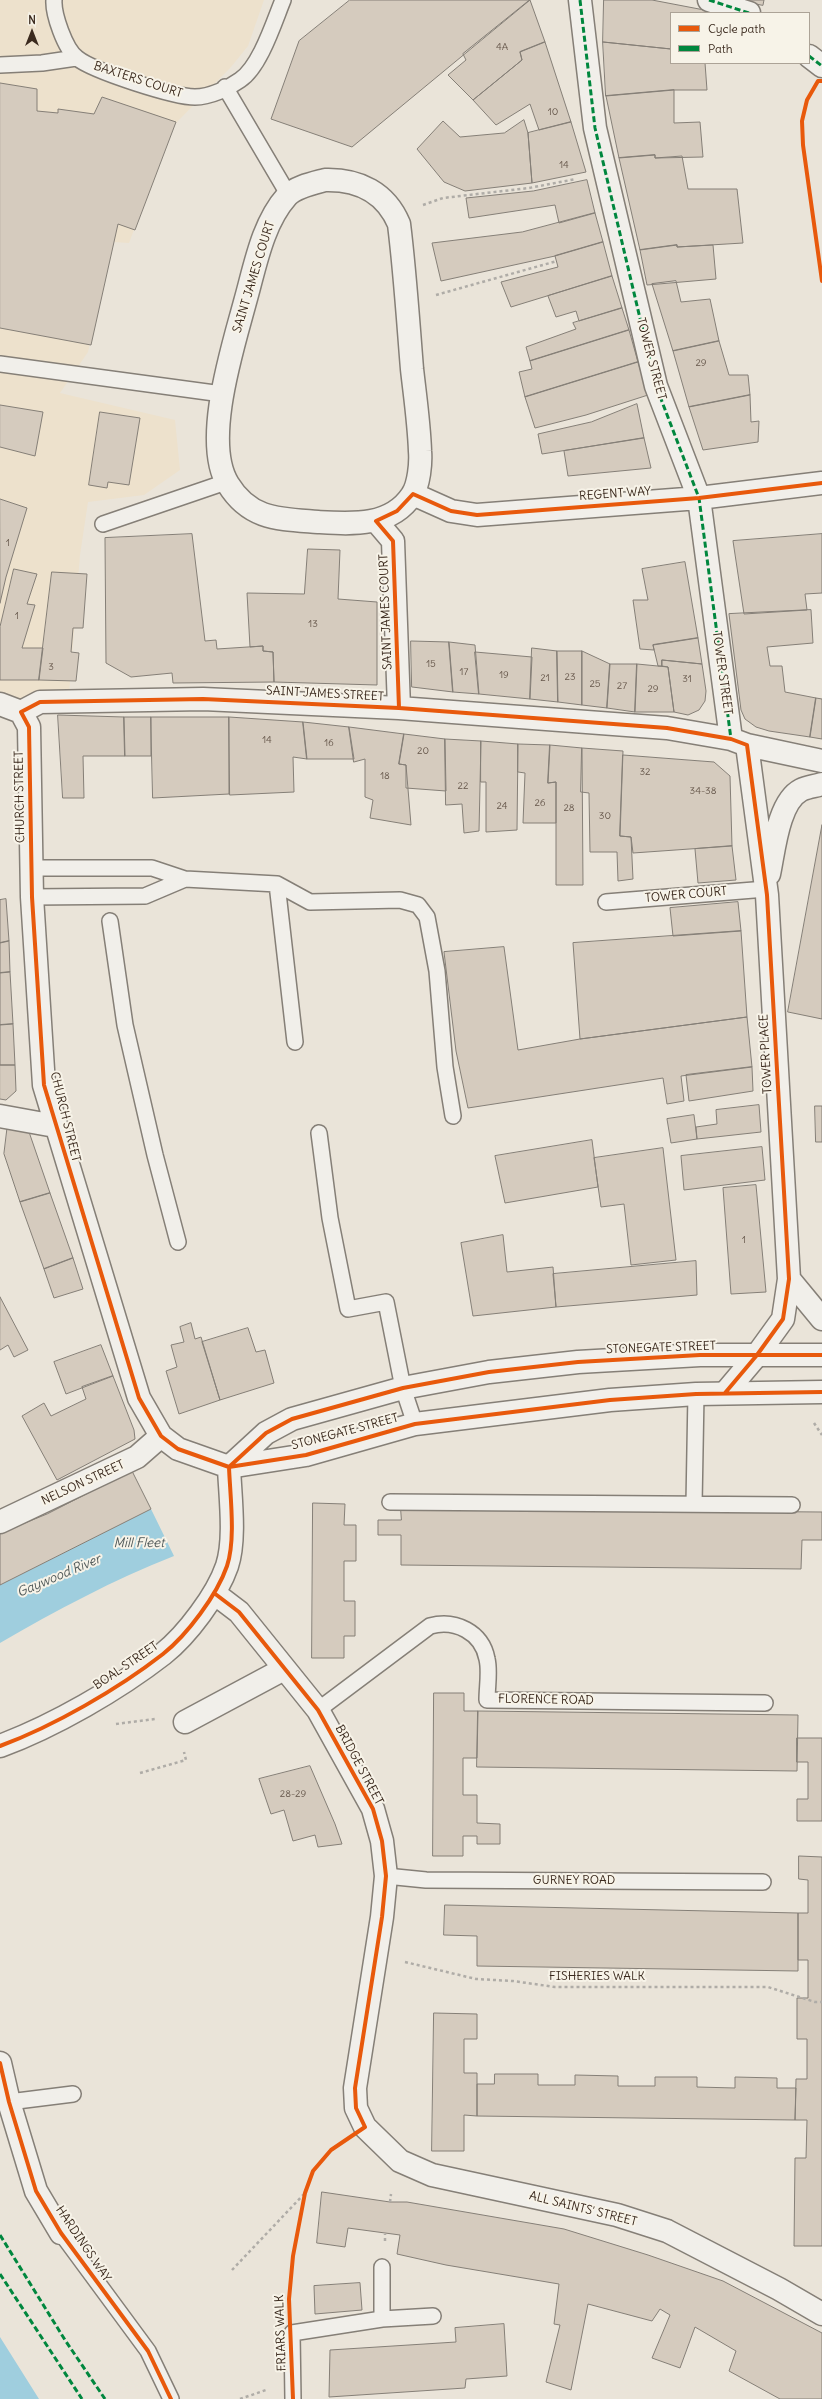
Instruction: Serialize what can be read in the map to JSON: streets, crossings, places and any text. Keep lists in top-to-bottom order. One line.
{"streets":{"street":["SAINT JAMES COURT","TOWER STREET","REGENT WAY","SAINT JAMES STREET","CHURCH STREET","TOWER PLACE","STONEGATE STREET","NELSON STREET","BOAL STREET","BRIDGE STREET","ALL SAINTS' STREET","HARDINGS WAY"],"lane":["BAXTERS COURT","TOWER COURT","FLORENCE ROAD","GURNEY ROAD","FRIARS WALK"],"path":["FISHERIES WALK"]},"crossings":[["SAINT JAMES COURT","REGENT WAY"],["SAINT JAMES COURT","SAINT JAMES STREET"],["TOWER STREET","REGENT WAY"],["TOWER STREET","SAINT JAMES STREET"],["TOWER STREET","TOWER PLACE"],["SAINT JAMES STREET","CHURCH STREET"],["SAINT JAMES STREET","TOWER PLACE"],["CHURCH STREET","STONEGATE STREET"],["CHURCH STREET","NELSON STREET"],["CHURCH STREET","BOAL STREET"],["TOWER COURT","TOWER PLACE"],["TOWER PLACE","STONEGATE STREET"],["STONEGATE STREET","BOAL STREET"],["BOAL STREET","BRIDGE STREET"],["FLORENCE ROAD","BRIDGE STREET"],["BRIDGE STREET","GURNEY ROAD"],["BRIDGE STREET","FISHERIES WALK"],["BRIDGE STREET","ALL SAINTS' STREET"]],"water":["Mill Fleet","Gaywood River"],"house_numbers":["4A","10","14","29","1","1","13","15","3","17","19","23","21","31","25","27","29","14","16","20","32","18","22","34-38","26","24","28","30","1","28-29"],"legend":["Cycle path","Path"],"north":"top"}
